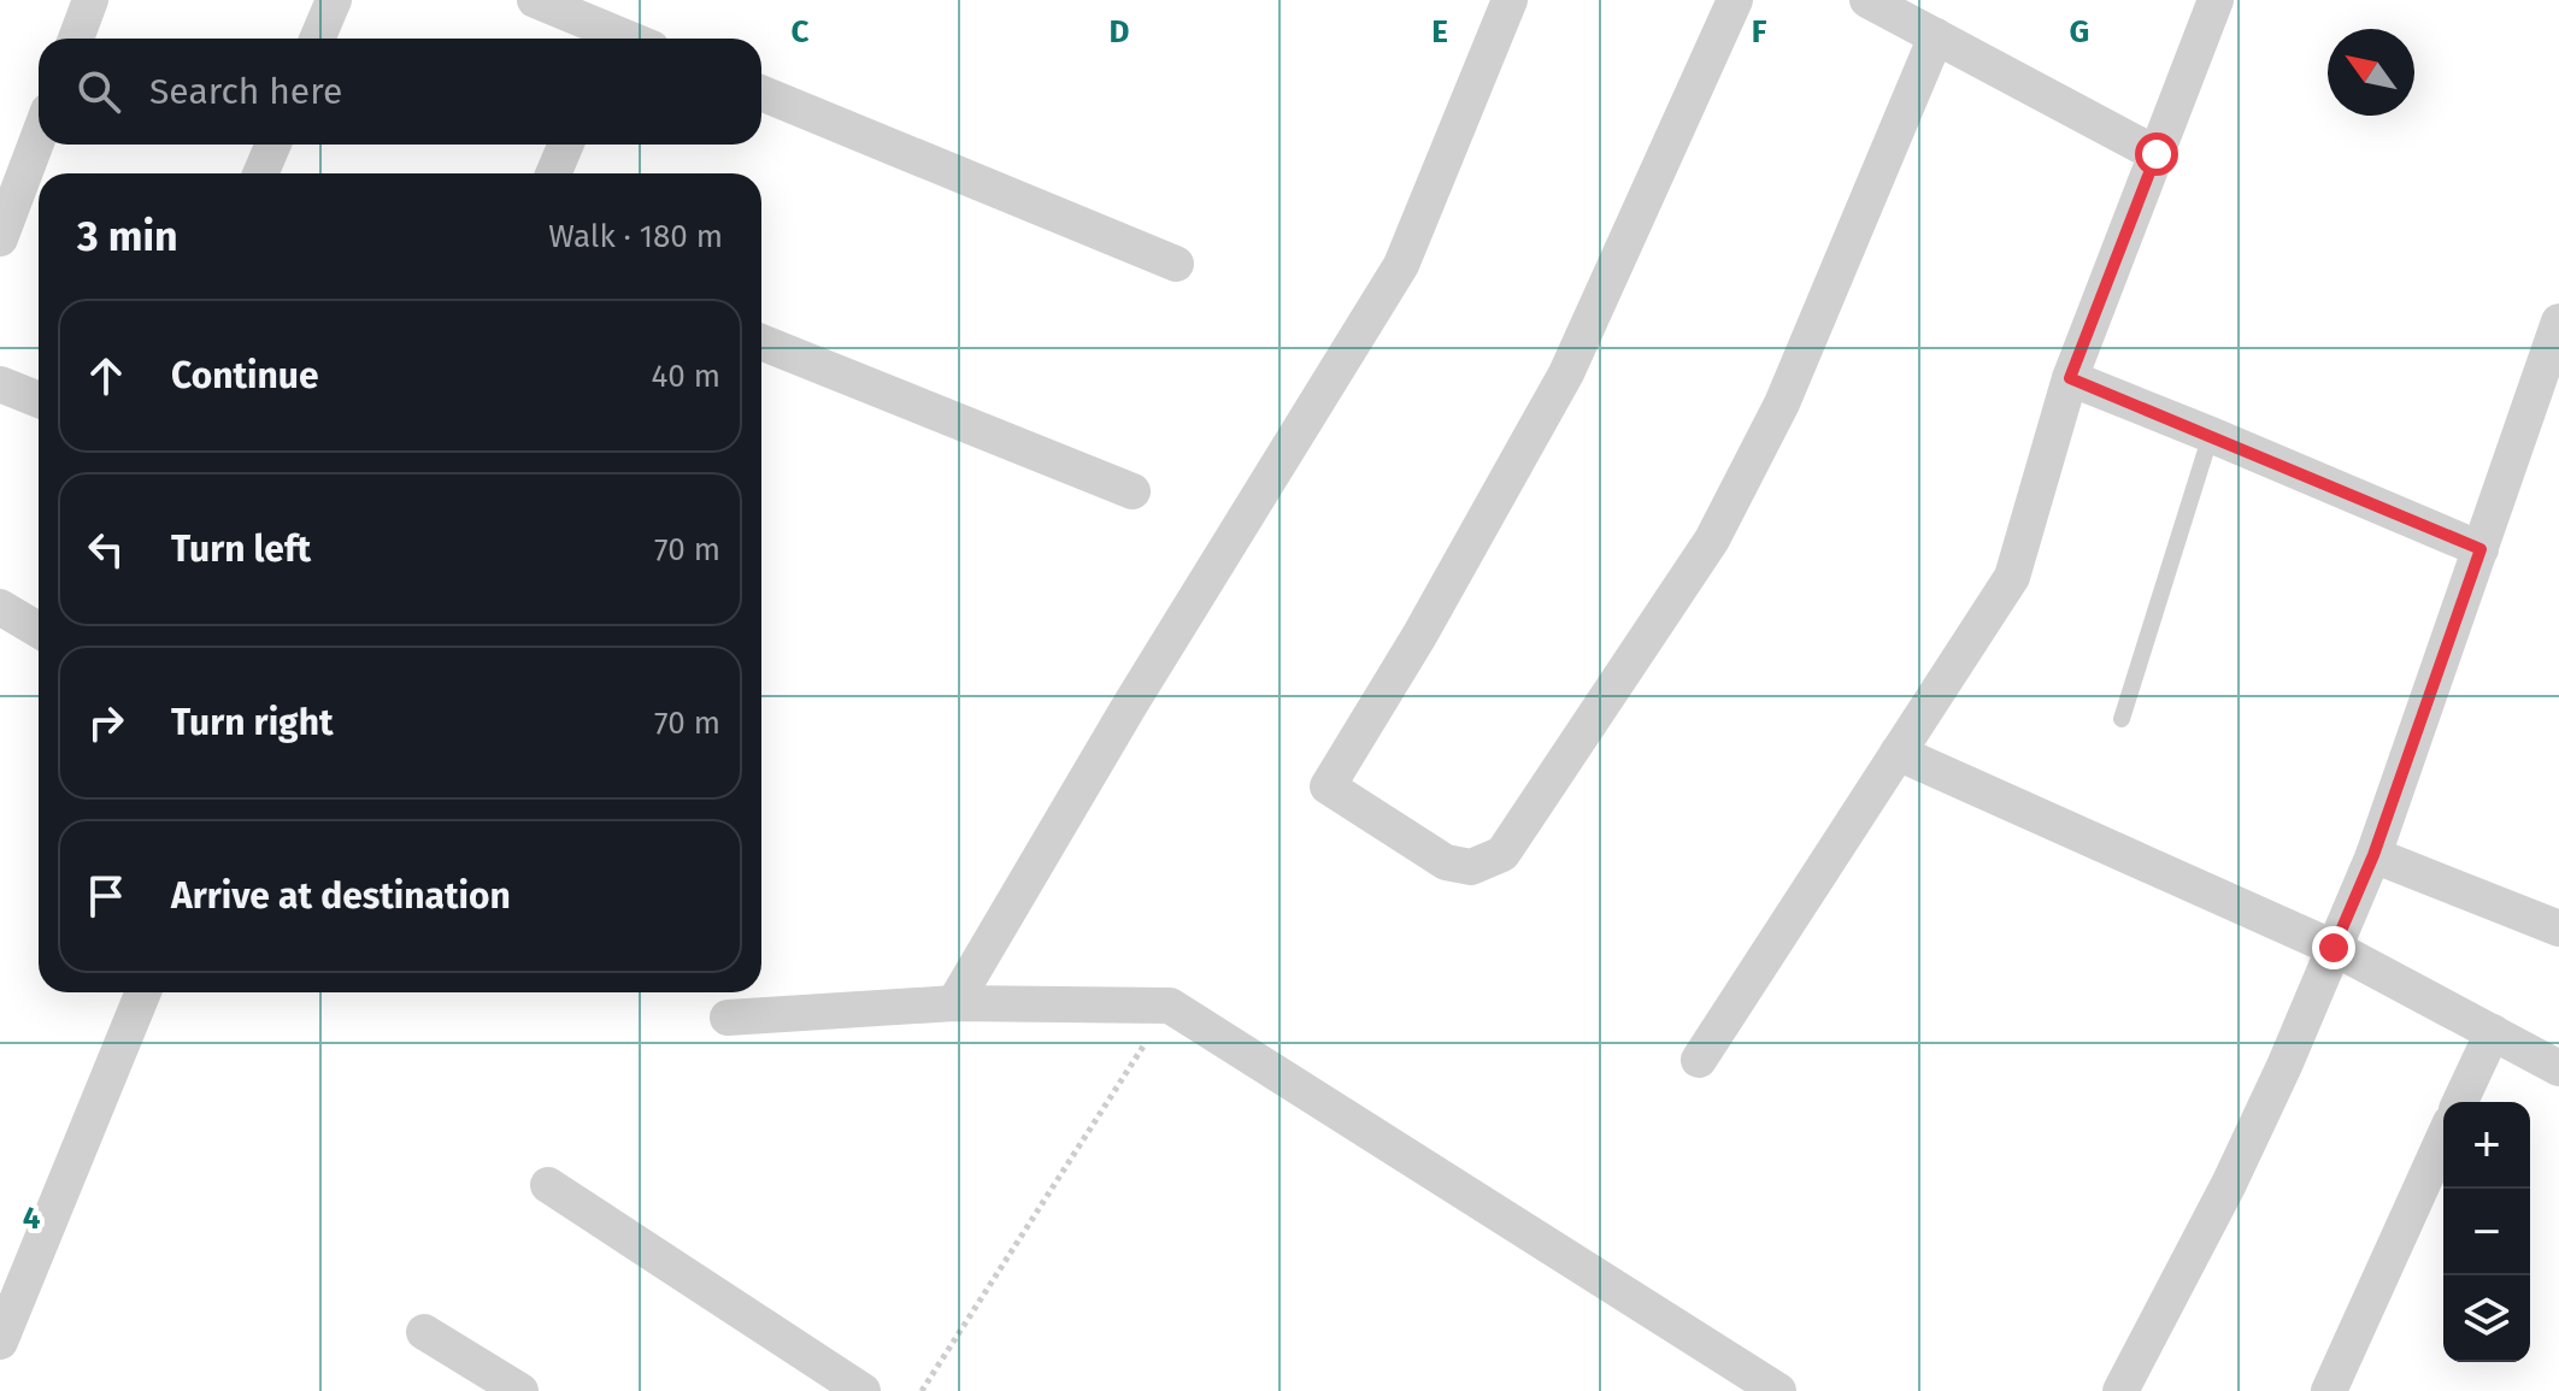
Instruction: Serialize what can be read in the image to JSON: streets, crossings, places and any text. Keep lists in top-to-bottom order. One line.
{"north":"top left","page":{"search":"Search here","heading":["3 min","Walk · 180 m"],"list":[["Continue","40 m"],["Turn left","70 m"],["Turn right","70 m"],"Arrive at destination"],"map_buttons":["+","−"]},"grid":{"columns":["C","D","E","F","G"],"rows":["4"]}}
